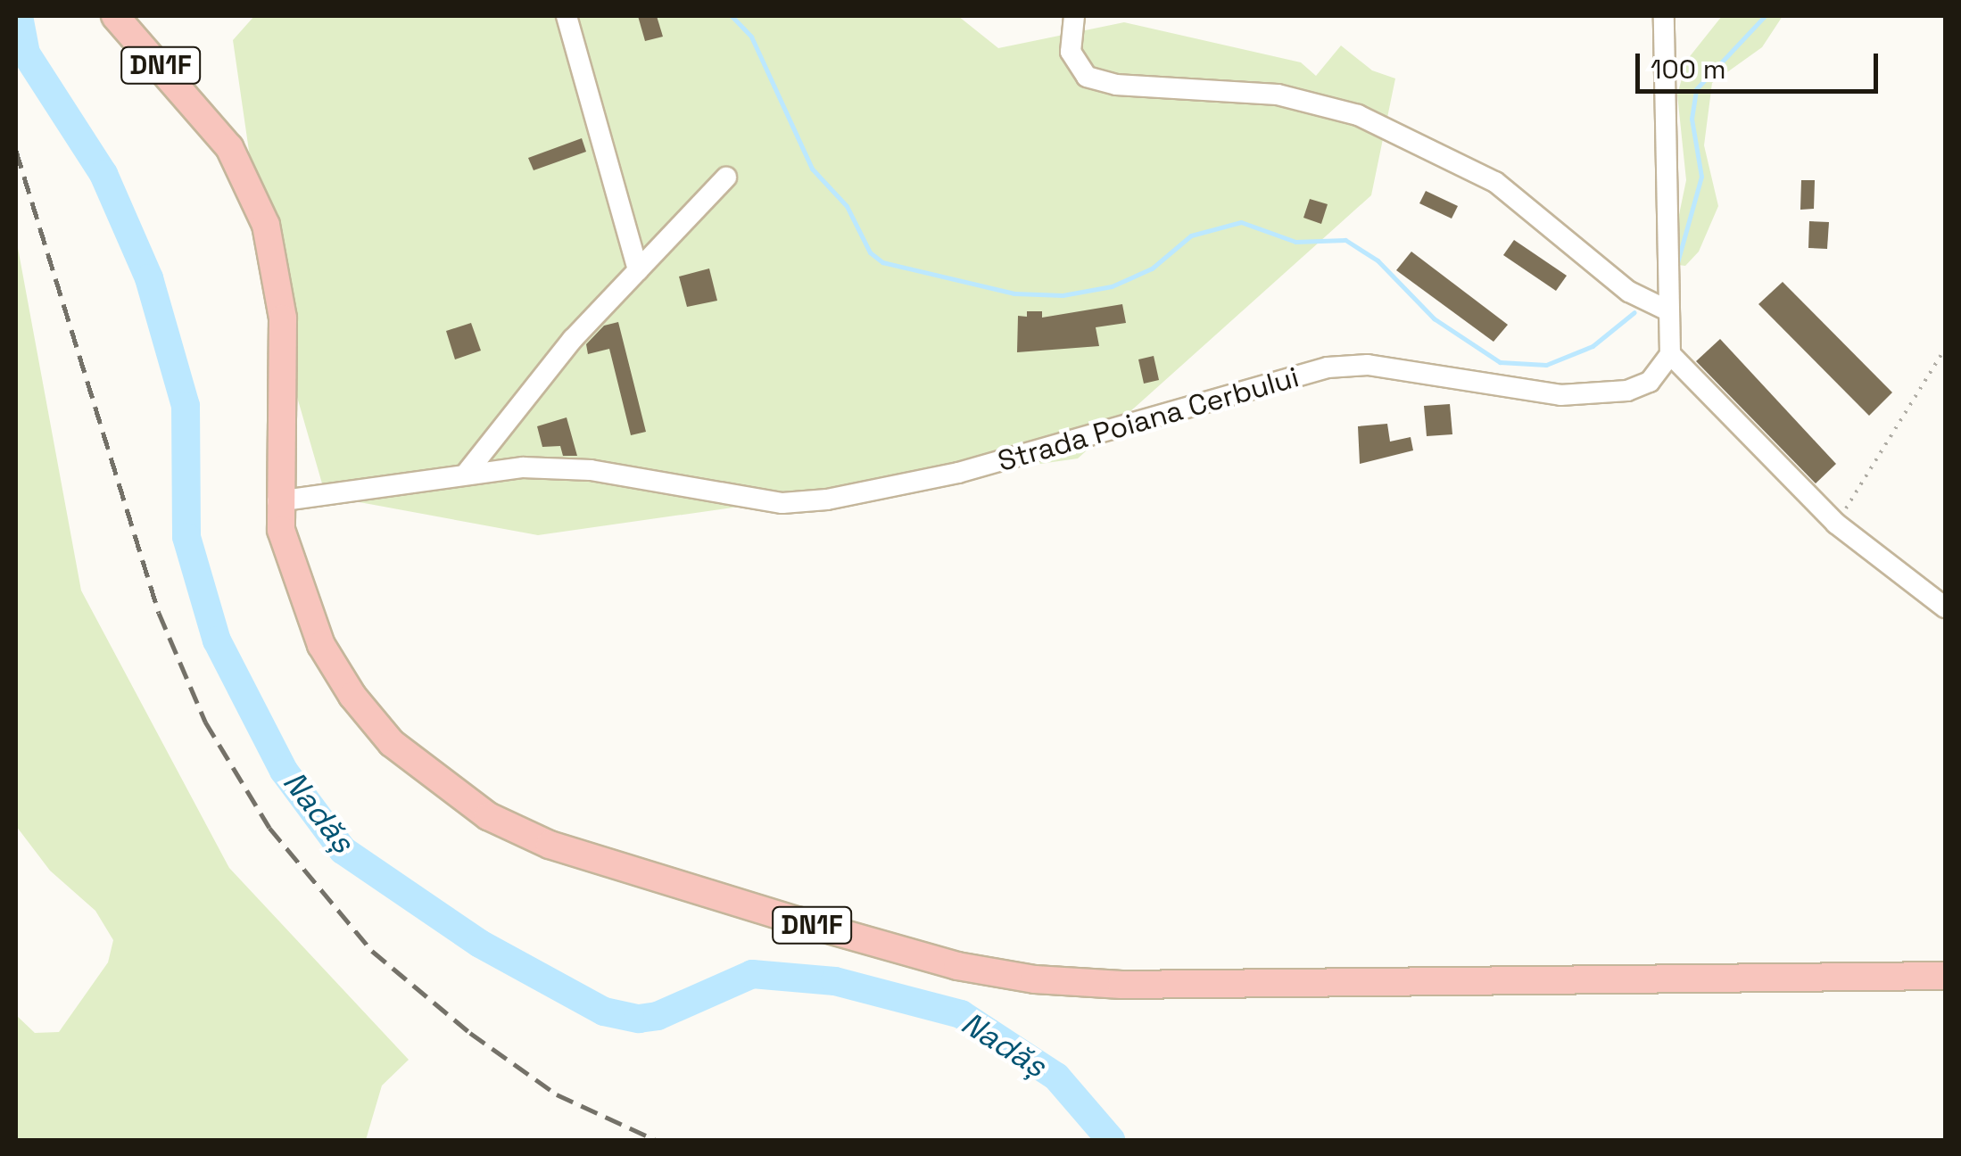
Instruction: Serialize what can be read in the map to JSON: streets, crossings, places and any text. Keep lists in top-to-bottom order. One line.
{"streets":{"main road":["DN1F"],"street":["Strada Poiana Cerbului"]},"crossings":[["DN1F","Strada Poiana Cerbului"]],"water":["Nadăș"],"scale_bar":"100 m"}
